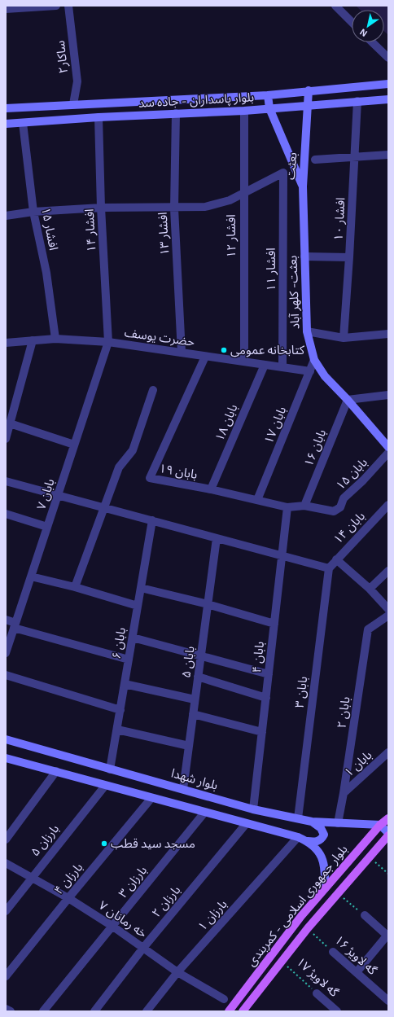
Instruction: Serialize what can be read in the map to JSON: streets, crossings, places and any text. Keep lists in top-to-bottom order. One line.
{"streets":{"main road":["بلوار پاسداران - جاده سد","بعثت","بعثت- کلهر آباد","بلوار شهدا","بلوار جمهوری اسلامی - کمربندی"],"street":["ساکار۲","افشار ۱۰","افشار ۱۵","افشار ۱۴","افشار ۱۳","افشار ۱۲","افشار ۱۱","حضرت یوسف","بابان ۱۸","بابان ۱۷","بابان ۱۶","بابان ۱۹","بابان ۱۵","بابان ۷","بابان ۱۴","بابان ۶","بابان ۴","بابان ۵","بابان ۳","بابان ۲","بابان ۱","بارزان ۵","بارزان ۴","بارزان ۳","بارزان ۲","بارزان ۱","خه رمانان ۷","۱۶ گه لاویژ","گه لاویژ ۱۷"]},"crossings":[["ساکار۲","بلوار پاسداران - جاده سد"],["بلوار پاسداران - جاده سد","بعثت"],["بلوار پاسداران - جاده سد","افشار ۱۰"],["بلوار پاسداران - جاده سد","افشار ۱۵"],["بلوار پاسداران - جاده سد","افشار ۱۴"],["بلوار پاسداران - جاده سد","افشار ۱۳"],["بلوار پاسداران - جاده سد","افشار ۱۲"],["بعثت","بعثت- کلهر آباد"],["افشار ۱۵","حضرت یوسف"],["افشار ۱۴","حضرت یوسف"],["افشار ۱۴","بابان ۷"],["افشار ۱۳","حضرت یوسف"],["افشار ۱۲","افشار ۱۱"],["افشار ۱۲","حضرت یوسف"],["افشار ۱۱","حضرت یوسف"],["بعثت- کلهر آباد","بابان ۱۷"],["بعثت- کلهر آباد","بابان ۱۶"],["حضرت یوسف","بابان ۱۸"],["حضرت یوسف","بابان ۱۷"],["حضرت یوسف","بابان ۱۹"],["حضرت یوسف","بابان ۷"],["بابان ۱۸","بابان ۱۹"],["بابان ۱۷","بابان ۱۹"],["بابان ۱۶","بابان ۱۹"],["بابان ۱۹","بابان ۱۵"],["بابان ۱۹","بابان ۴"],["بابان ۱۴","بابان ۳"],["بابان ۶","بلوار شهدا"],["بابان ۴","بلوار شهدا"],["بابان ۵","بلوار شهدا"],["بابان ۳","بلوار شهدا"],["بابان ۲","بابان ۱"],["بابان ۲","بلوار شهدا"],["بلوار شهدا","بلوار جمهوری اسلامی - کمربندی"],["بارزان ۵","خه رمانان ۷"],["بارزان ۴","خه رمانان ۷"],["بارزان ۳","خه رمانان ۷"],["بارزان ۲","خه رمانان ۷"],["بلوار جمهوری اسلامی - کمربندی","۱۶ گه لاویژ"],["بلوار جمهوری اسلامی - کمربندی","گه لاویژ ۱۷"],["بارزان ۱","خه رمانان ۷"]],"places":["کتابخانه عمومی","مسجد سید قطب"],"north":"bottom left"}
